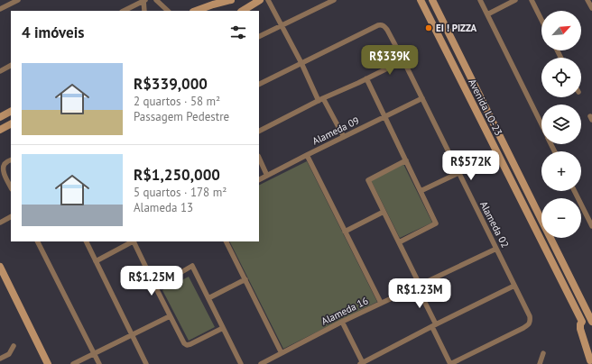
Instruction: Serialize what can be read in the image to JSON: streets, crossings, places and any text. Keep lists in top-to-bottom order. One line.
{"streets":{"street":["Avenida LO-23","Alameda 09","Alameda 02","Alameda 16"]},"crossings":[["Alameda 09","Alameda 02"],["Alameda 02","Alameda 16"]],"places":["EI ! PIZZA"],"north":"top right","page":{"map_buttons":["+","−"],"heading":"4 imóveis","price":["R$339K","R$572K","R$1.25M","R$1.23M"],"list":[{"name":"R$339,000","note":"2 quartos · 58 m² · Passagem Pedestre"},{"name":"R$1,250,000","note":"5 quartos · 178 m² · Alameda 13"}]}}
